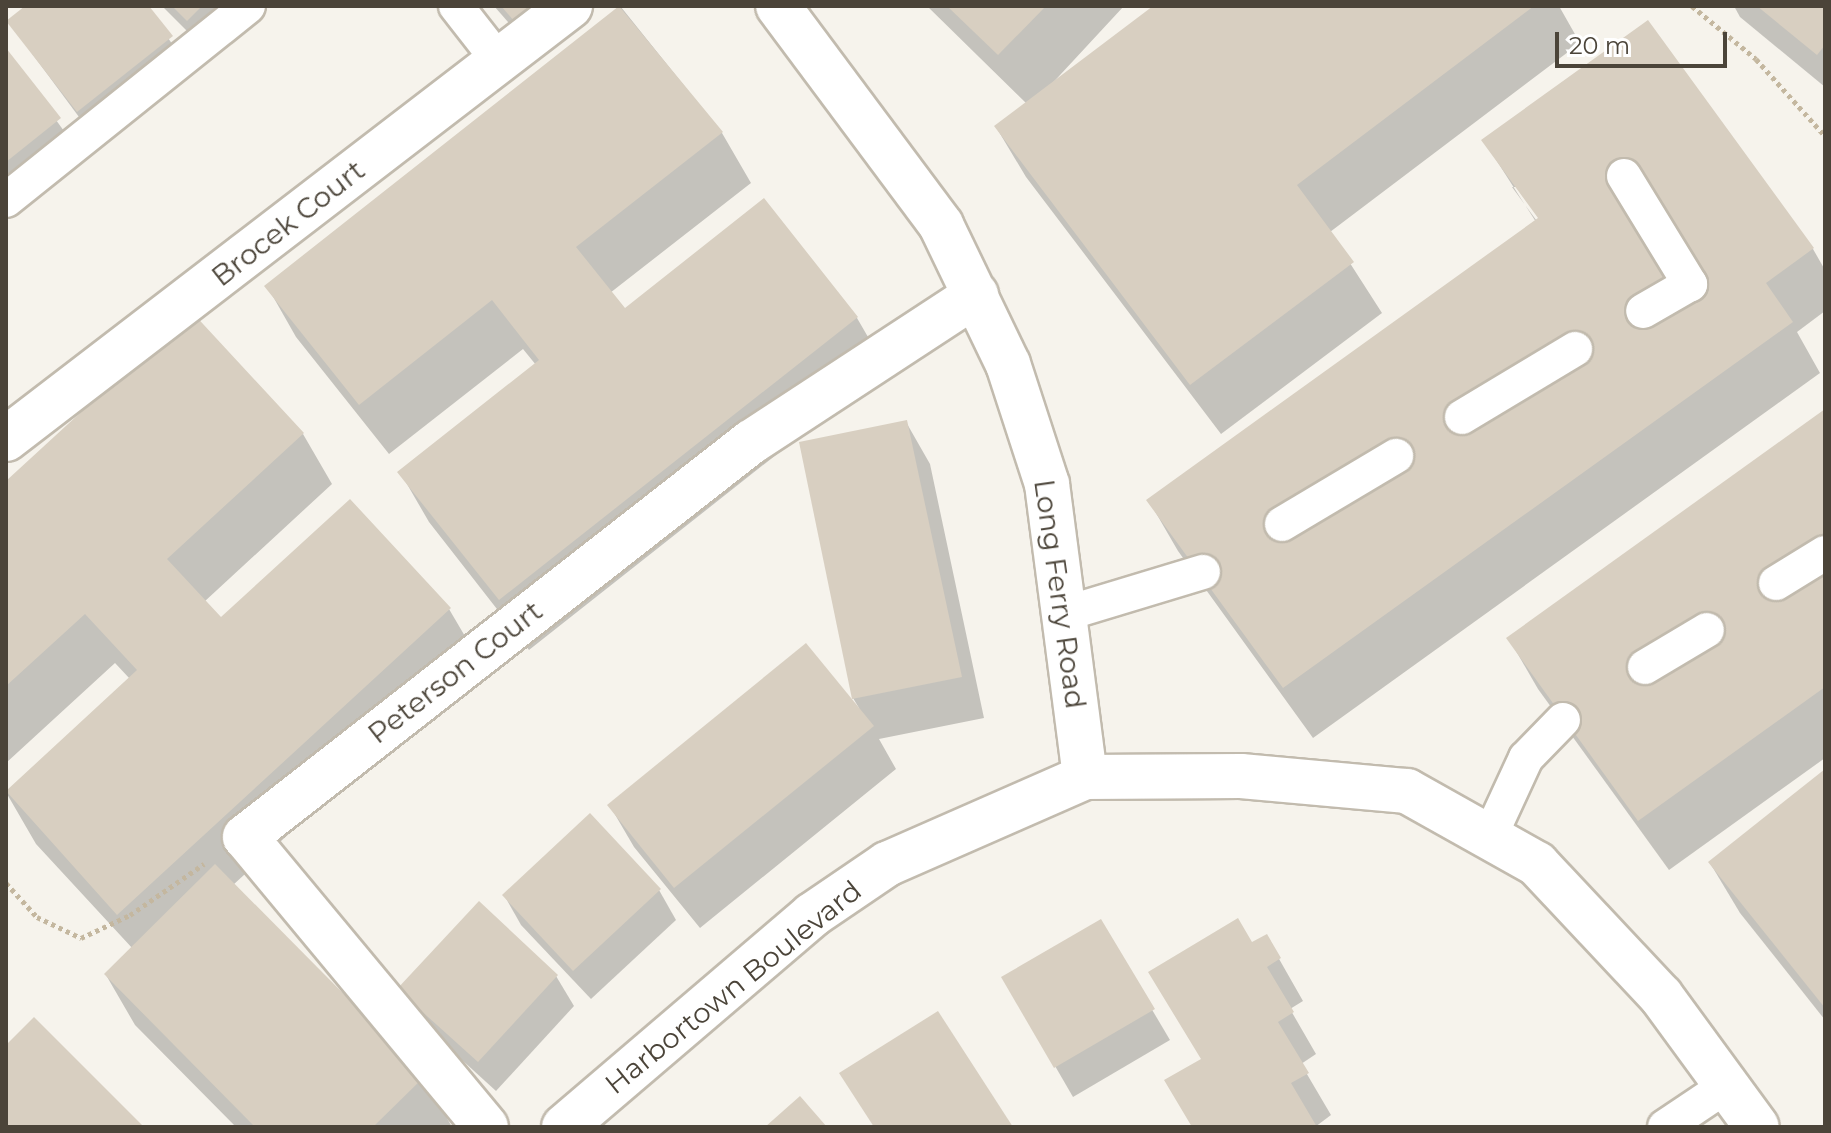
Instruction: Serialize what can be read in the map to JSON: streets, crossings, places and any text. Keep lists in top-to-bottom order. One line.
{"streets":{"street":["Brocek Court","Long Ferry Road","Peterson Court","Harbortown Boulevard"]},"crossings":[["Long Ferry Road","Peterson Court"],["Long Ferry Road","Harbortown Boulevard"]],"scale_bar":"20 m"}
